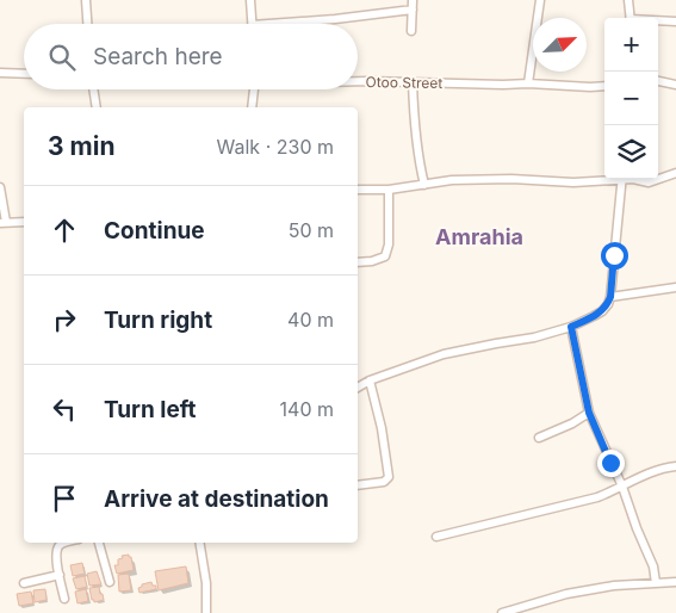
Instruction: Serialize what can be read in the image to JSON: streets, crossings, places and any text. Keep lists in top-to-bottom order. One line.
{"streets":{"street":["Otoo Street"]},"districts":["Amrahia"],"north":"top right","page":{"map_buttons":["+","−"],"search":"Search here","heading":["3 min","Walk · 230 m"],"list":[["Continue","50 m"],["Turn right","40 m"],["Turn left","140 m"],"Arrive at destination"]}}
